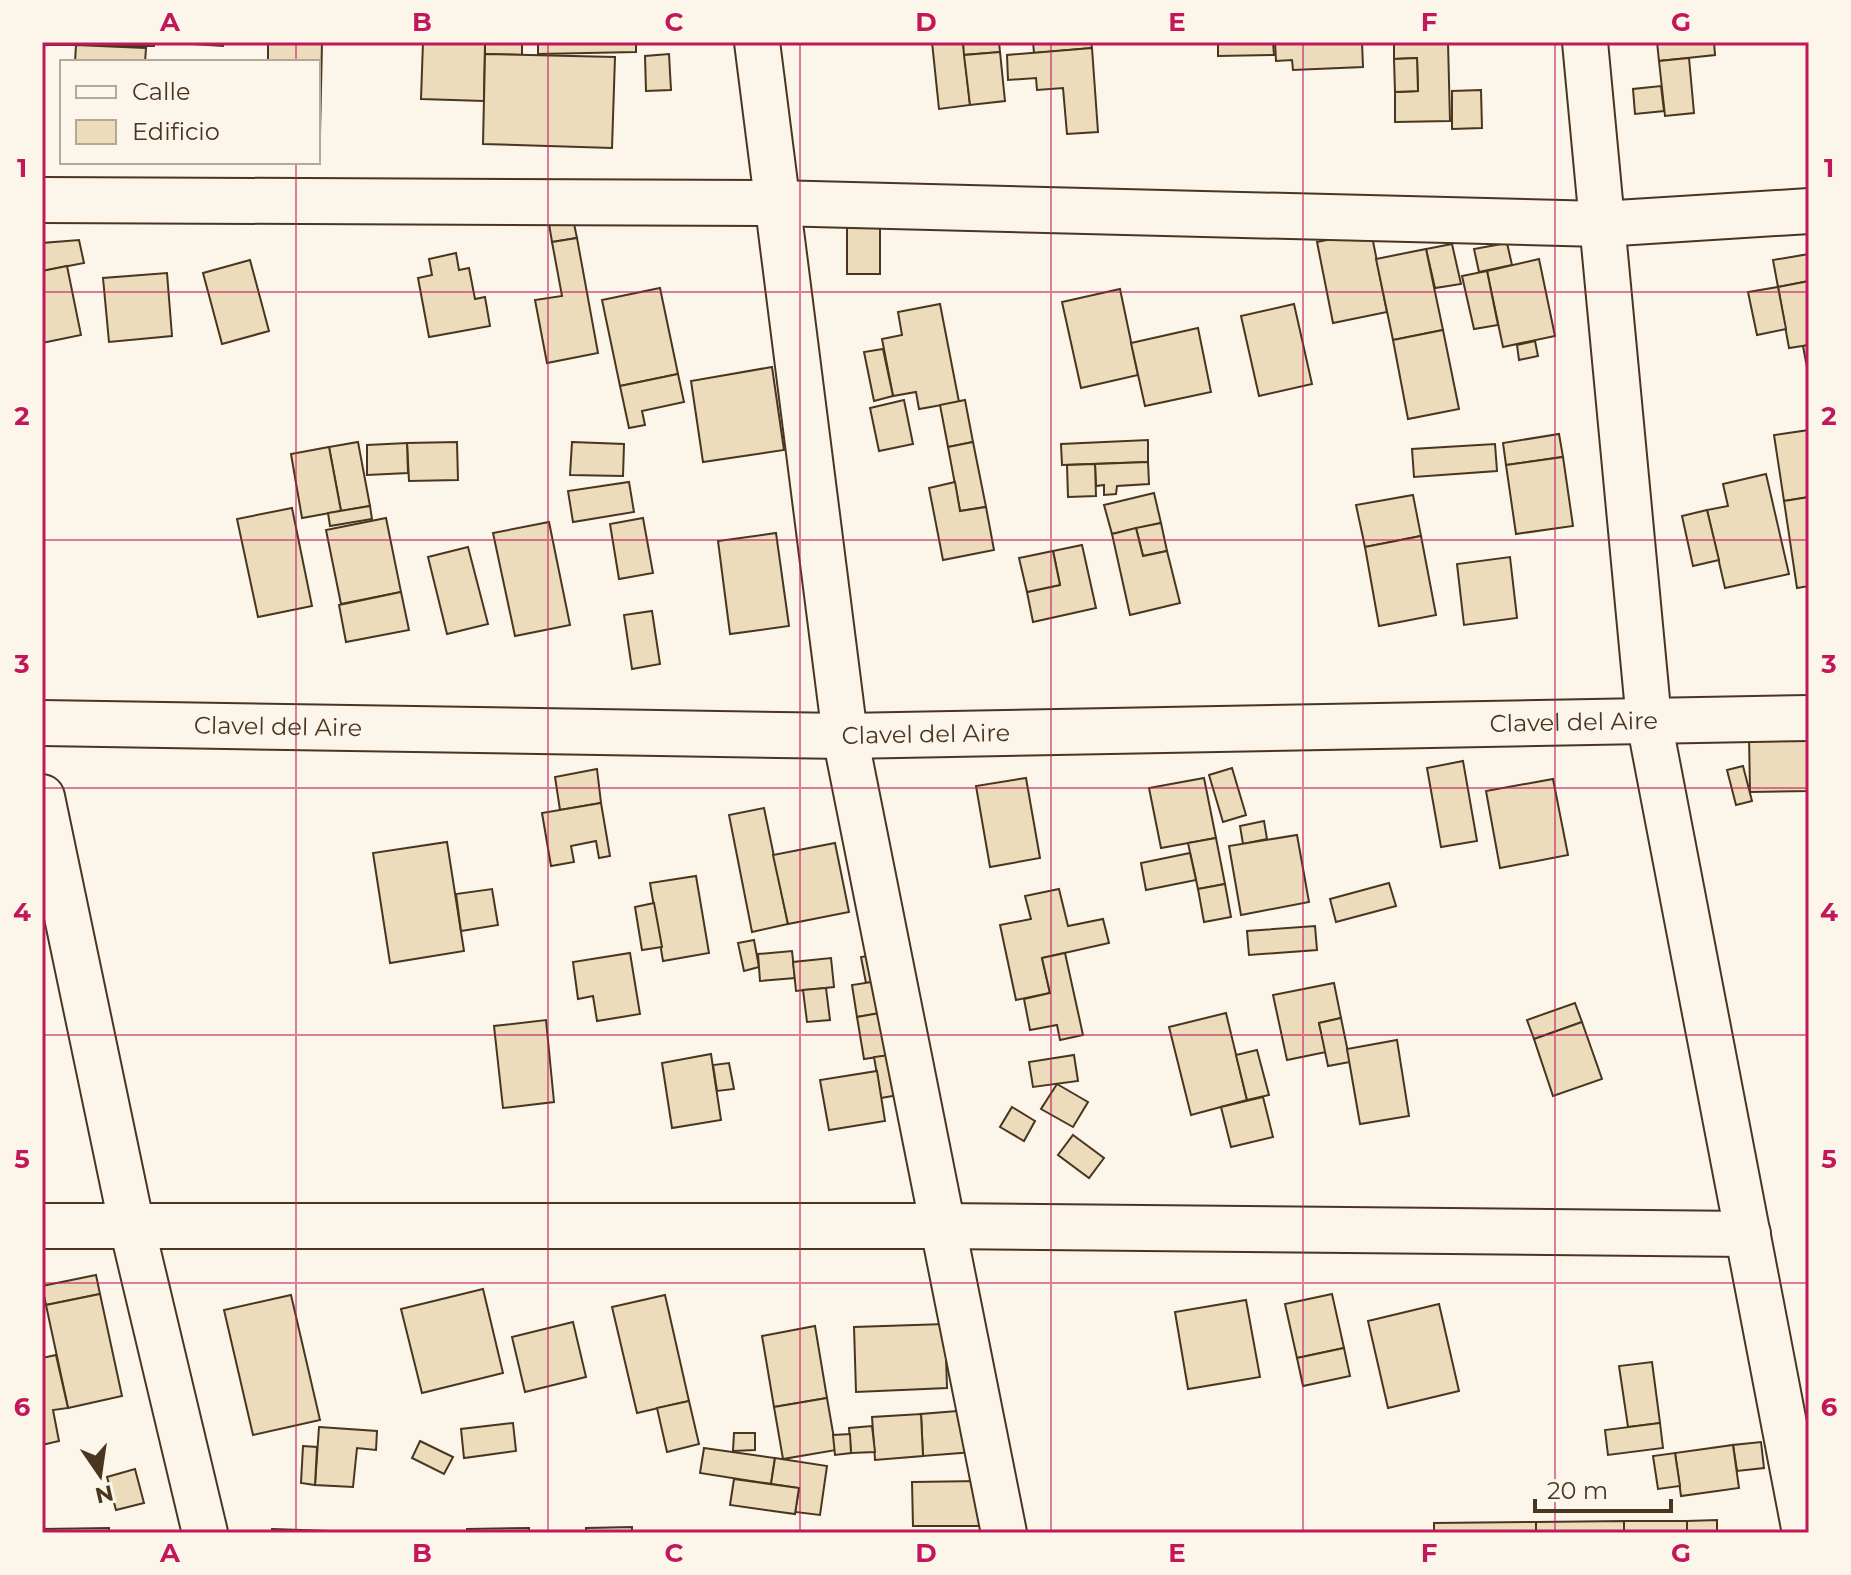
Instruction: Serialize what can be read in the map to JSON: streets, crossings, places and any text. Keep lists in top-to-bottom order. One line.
{"streets":{"street":["Clavel del Aire"]},"legend":["Calle","Edificio"],"scale_bar":"20 m","north":"bottom","grid":{"columns":["A","B","C","D","E","F","G"],"rows":["1","2","3","4","5","6"]}}
